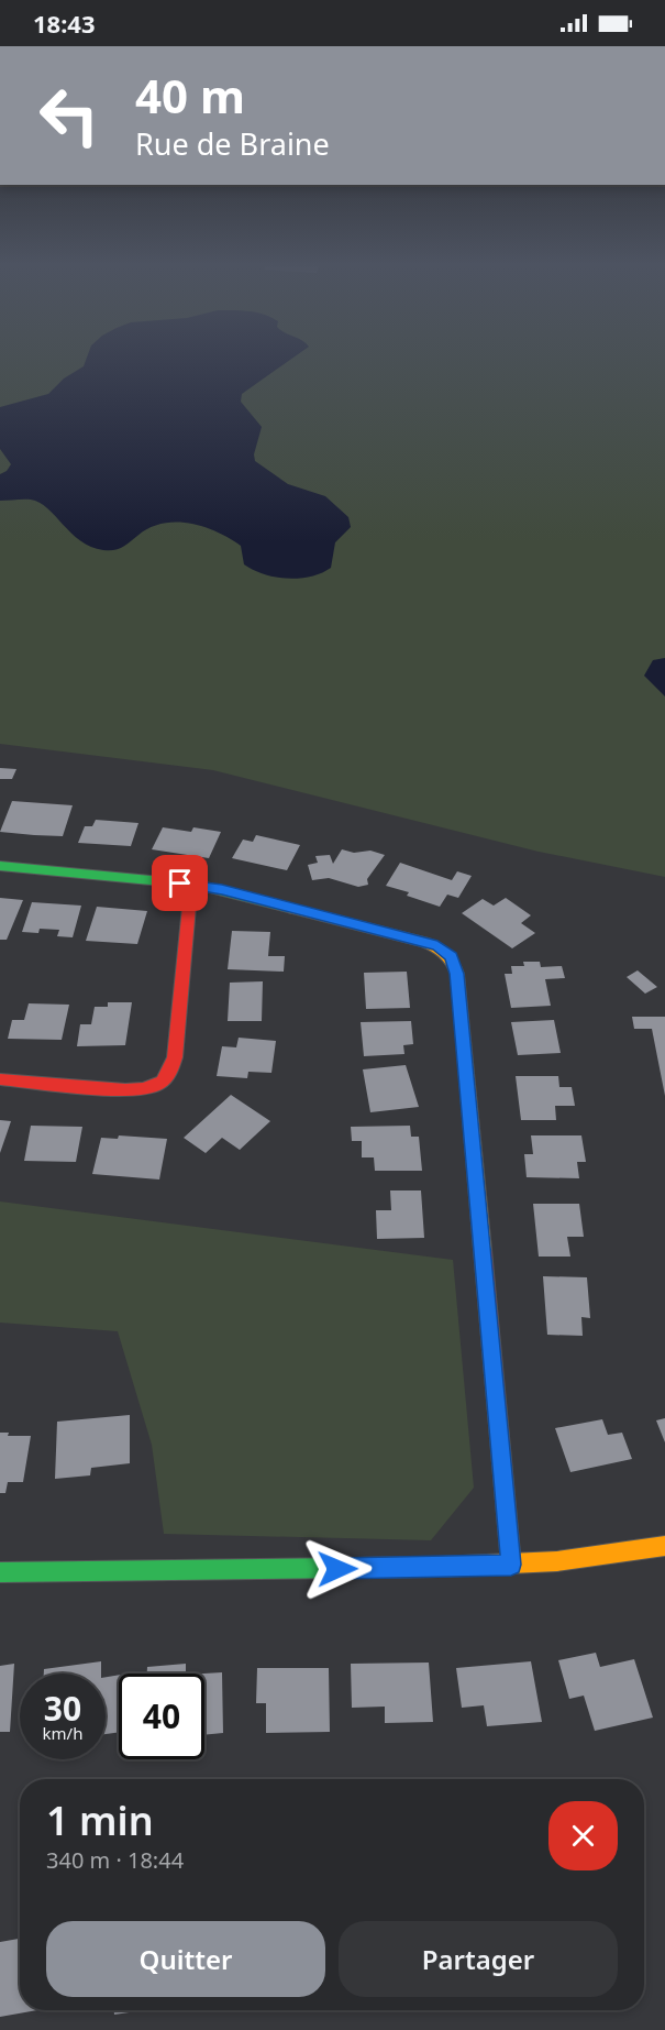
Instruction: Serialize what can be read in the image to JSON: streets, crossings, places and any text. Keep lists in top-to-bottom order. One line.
{"page":{"status":"18:43","turn":["40 m","Rue de Braine"],"speed":"30 km/h","limit":"40","heading":["1 min","340 m · 18:44"],"buttons":["Quitter","Partager"]}}
